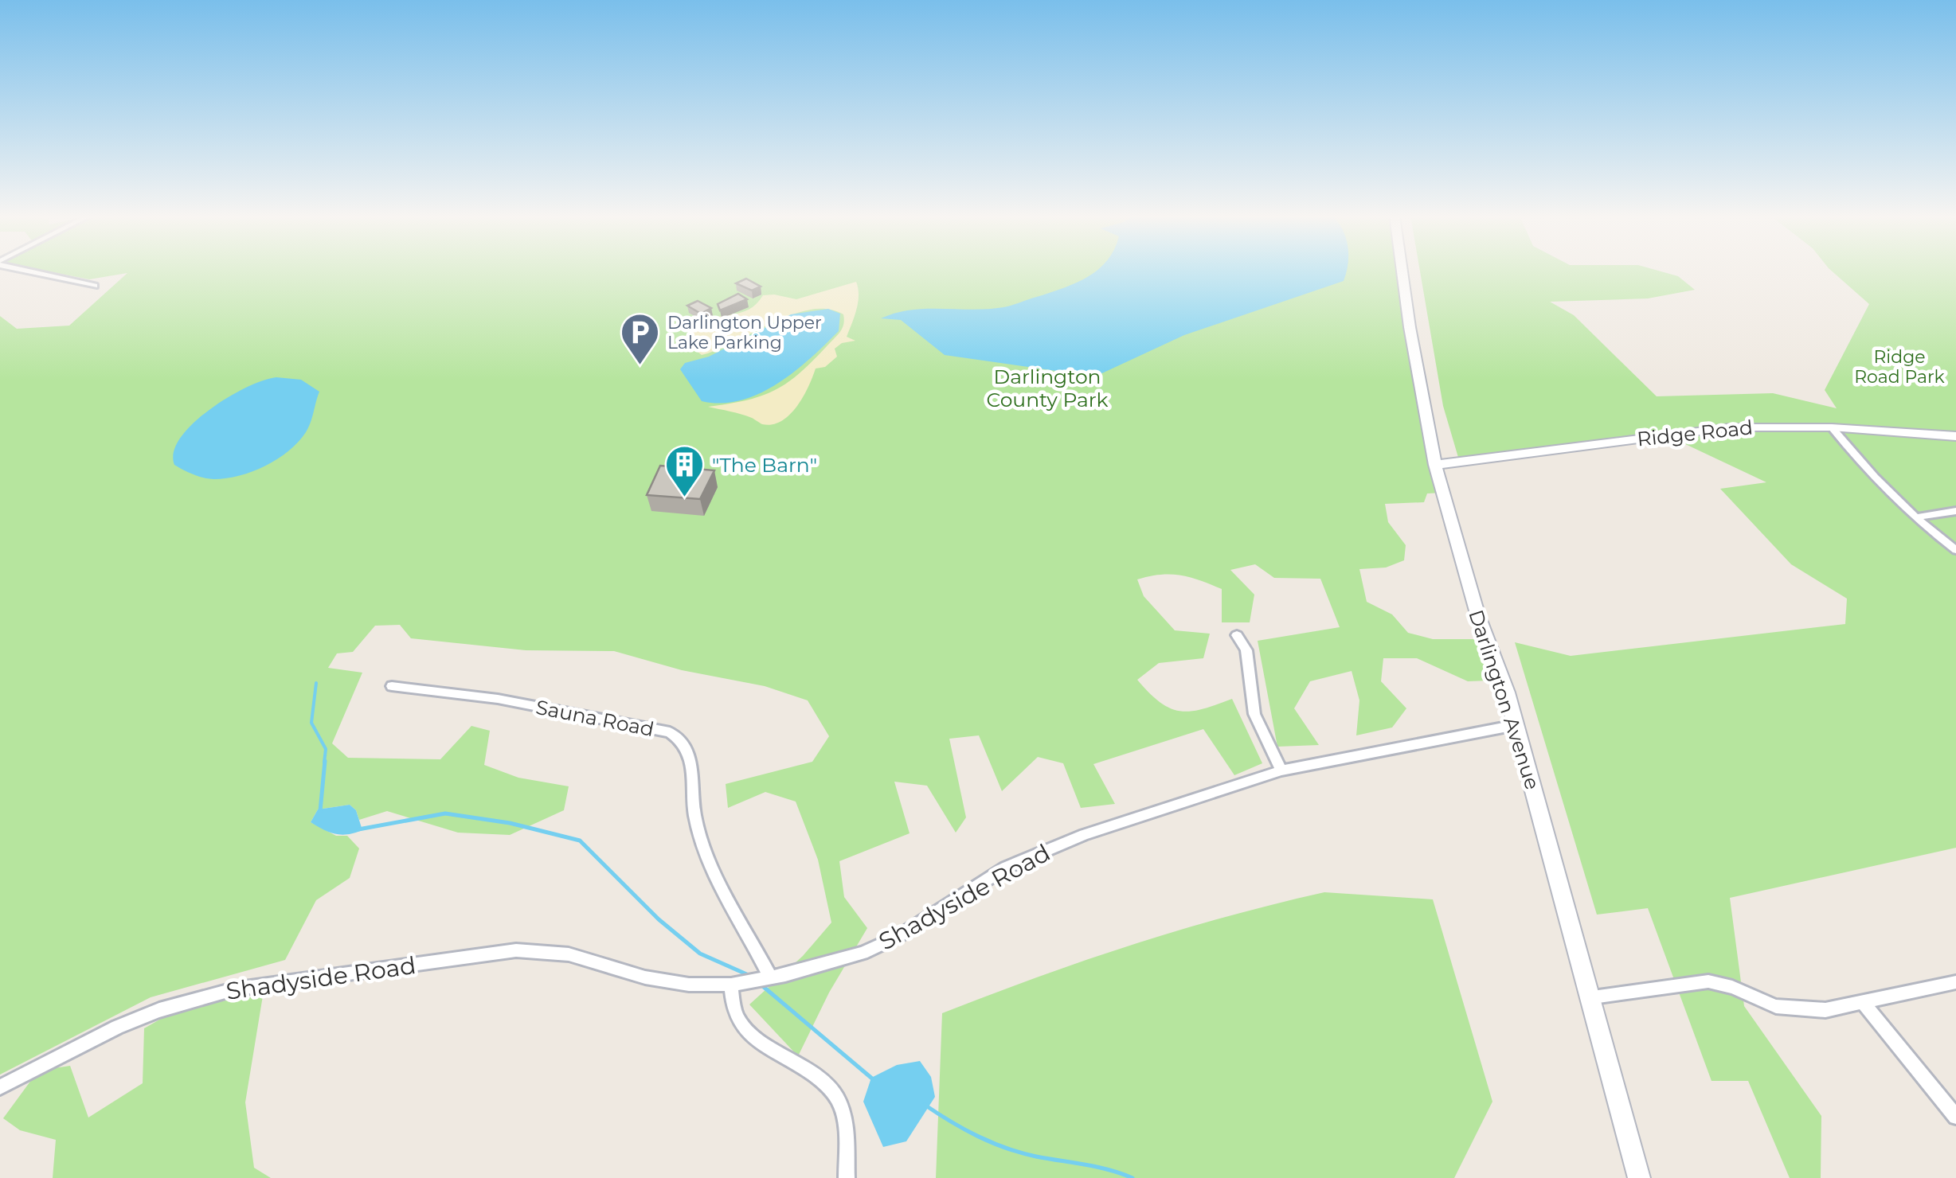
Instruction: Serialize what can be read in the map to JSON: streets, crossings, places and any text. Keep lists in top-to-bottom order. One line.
{"streets":{"main road":["Ridge Road","Darlington Avenue"],"street":["Sauna Road","Shadyside Road"]},"crossings":[["Ridge Road","Darlington Avenue"],["Darlington Avenue","Shadyside Road"],["Sauna Road","Shadyside Road"]],"parks":["Ridge Road Park","Darlington County Park"],"places":{"parking":["Darlington Upper Lake Parking"],"building":["\"The Barn\""]}}
